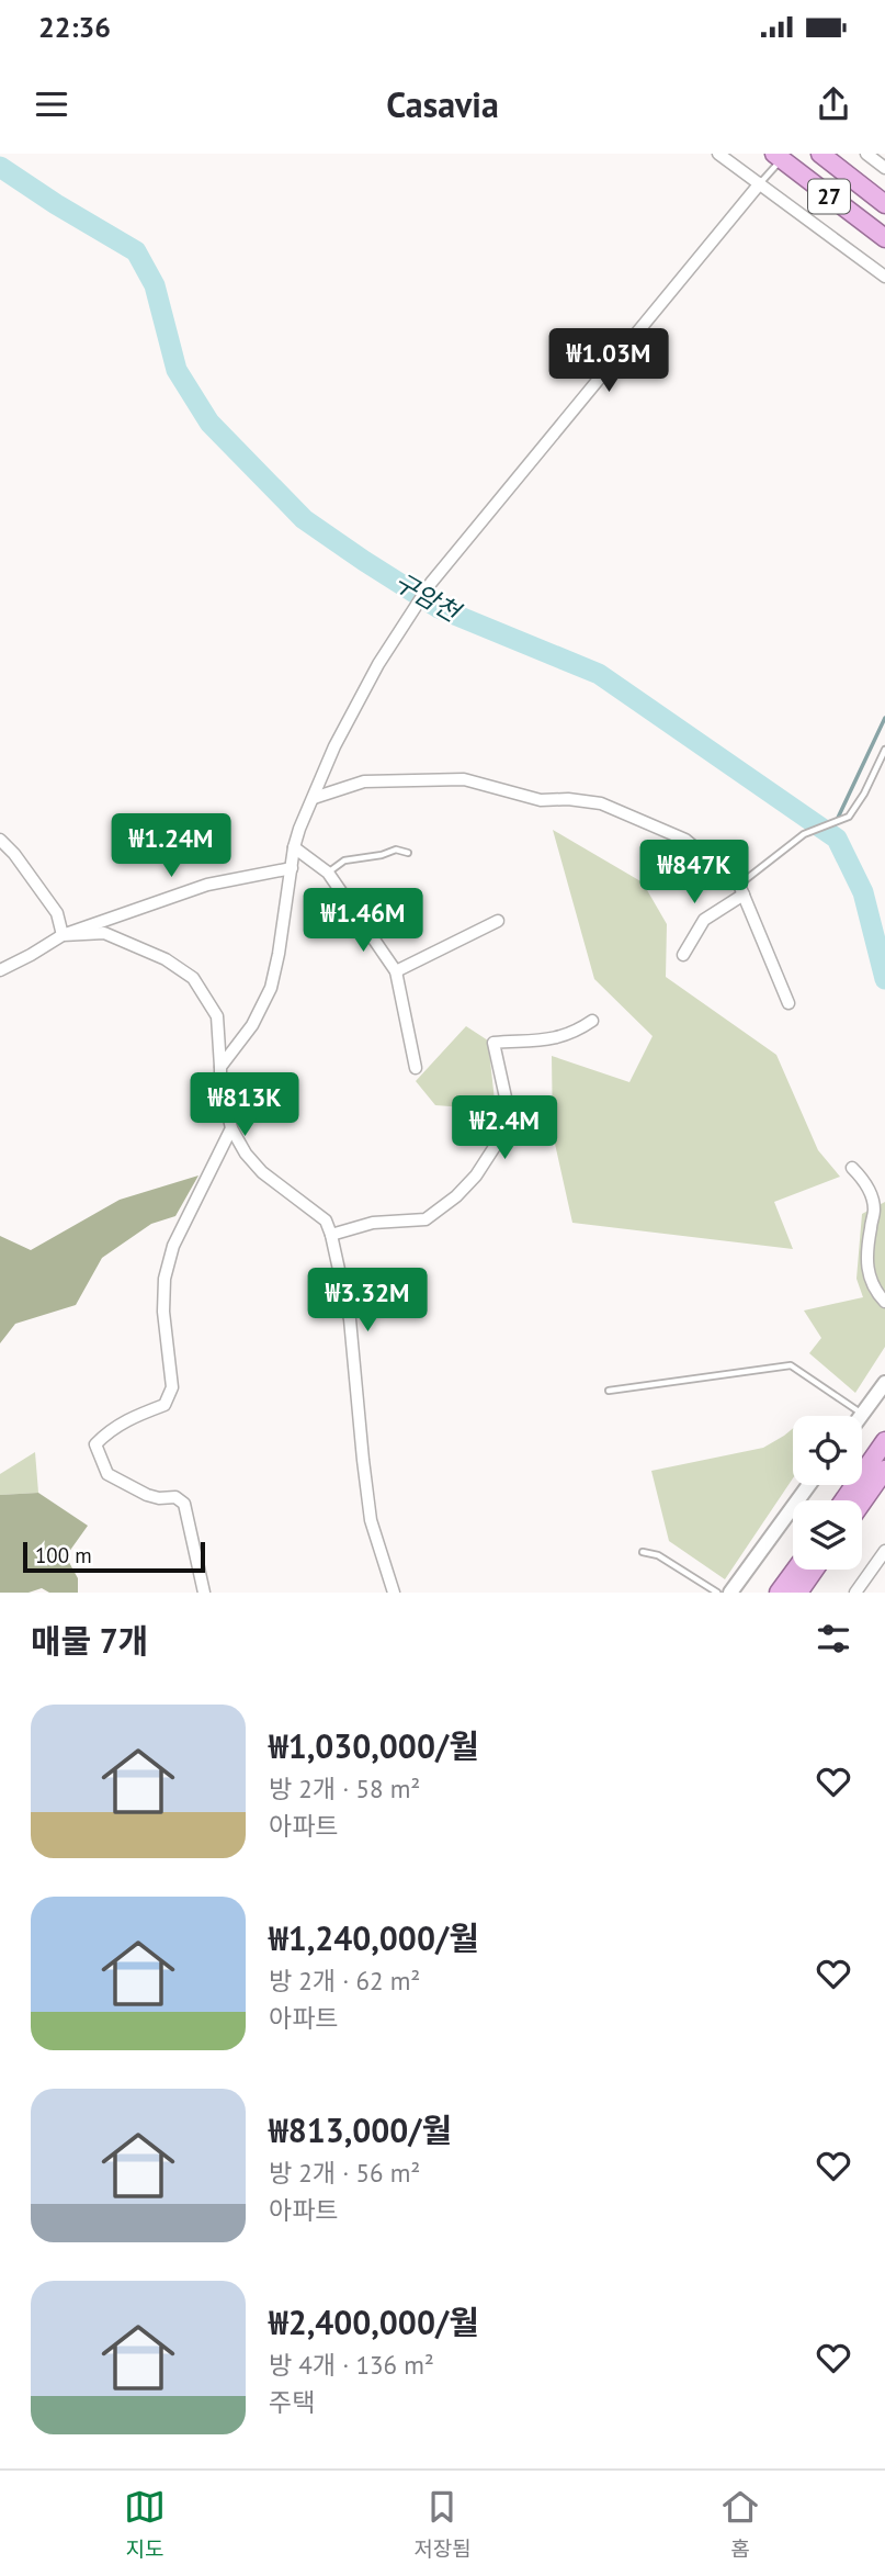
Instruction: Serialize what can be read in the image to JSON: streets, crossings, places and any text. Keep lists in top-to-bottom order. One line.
{"streets":{"highway":["27"]},"water":["구암천"],"scale_bar":"100 m","page":{"status":"22:36","header":"Casavia","price":["₩1.03M","₩1.24M","₩847K","₩1.46M","₩813K","₩2.4M","₩3.32M"],"scale":"100 m","heading":"매물 7개","list":[{"name":"₩1,030,000/월","note":"방 2개 · 58 m² · 아파트"},{"name":"₩1,240,000/월","note":"방 2개 · 62 m² · 아파트"},{"name":"₩813,000/월","note":"방 2개 · 56 m² · 아파트"},{"name":"₩2,400,000/월","note":"방 4개 · 136 m² · 주택"}],"tabs":["지도","저장됨","홈"]}}
